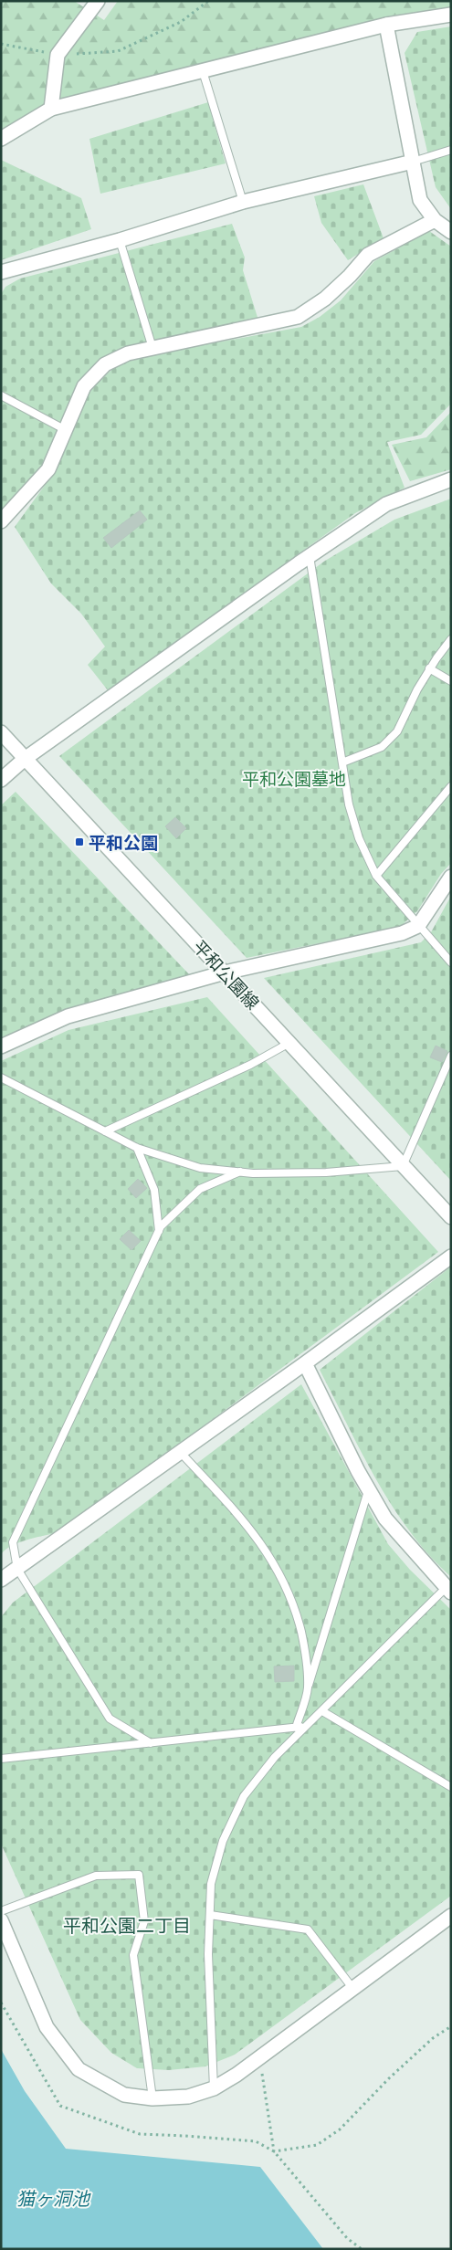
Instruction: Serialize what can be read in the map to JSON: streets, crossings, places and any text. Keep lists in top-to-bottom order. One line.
{"streets":{"street":["平和公園線"]},"districts":["平和公園二丁目"],"water":["猫ヶ洞池"],"parks":["平和公園墓地"],"places":{"transit":["平和公園"]}}
